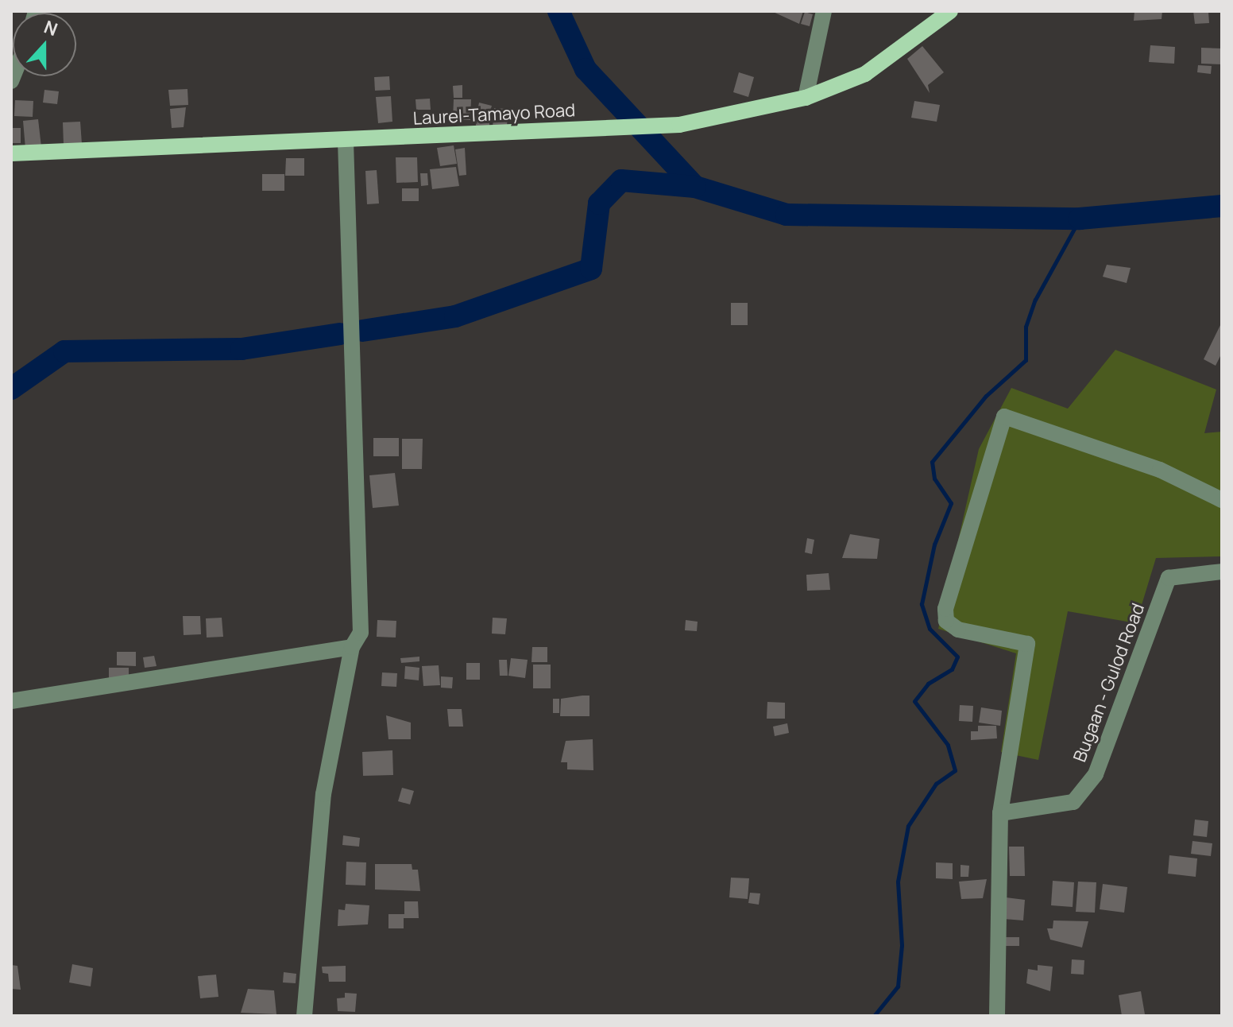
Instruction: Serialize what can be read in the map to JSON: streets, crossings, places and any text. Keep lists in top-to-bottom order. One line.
{"streets":{"main road":["Laurel-Tamayo Road"],"street":["Bugaan - Gulod Road"]},"north":"top"}
